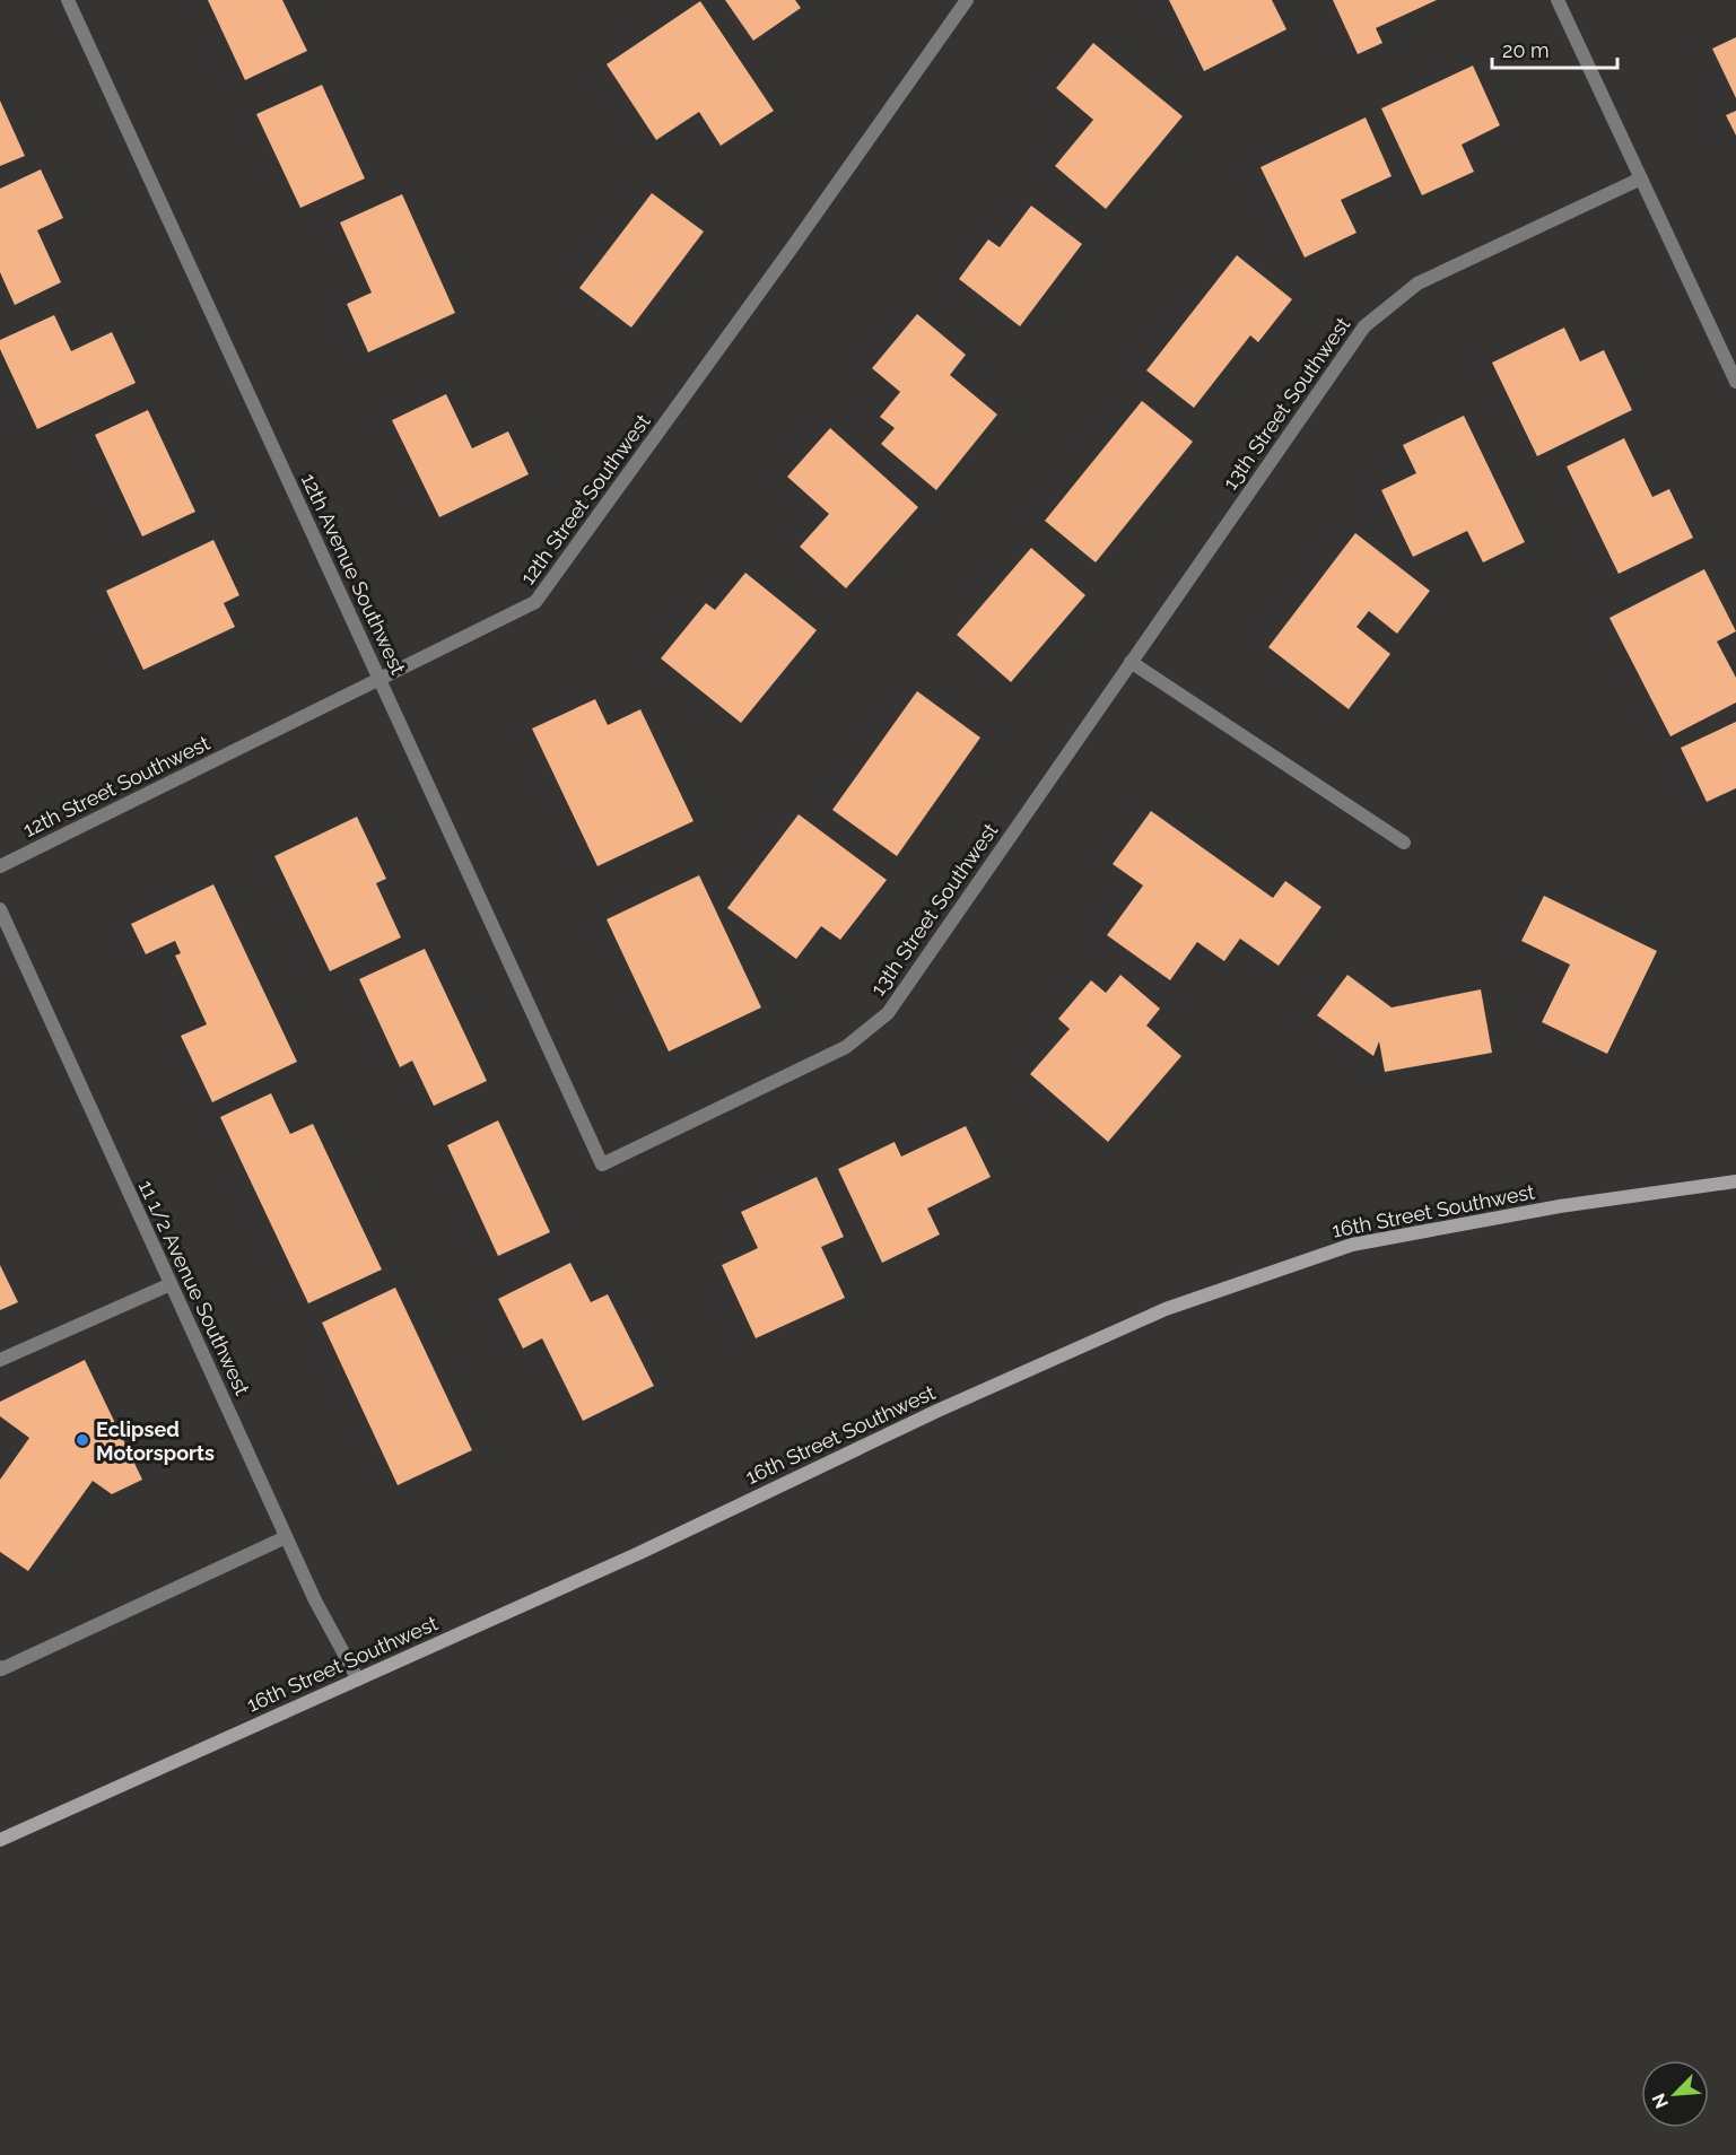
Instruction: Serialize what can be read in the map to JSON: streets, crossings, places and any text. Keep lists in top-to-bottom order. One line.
{"streets":{"main road":["16th Street Southwest"],"street":["13th Street Southwest","12th Street Southwest","12th Avenue Southwest","11 1/2 Avenue Southwest"]},"crossings":[["13th Street Southwest","12th Avenue Southwest"],["12th Street Southwest","12th Avenue Southwest"],["16th Street Southwest","11 1/2 Avenue Southwest"]],"places":["Eclipsed Motorsports"],"scale_bar":"20 m","north":"bottom left"}
